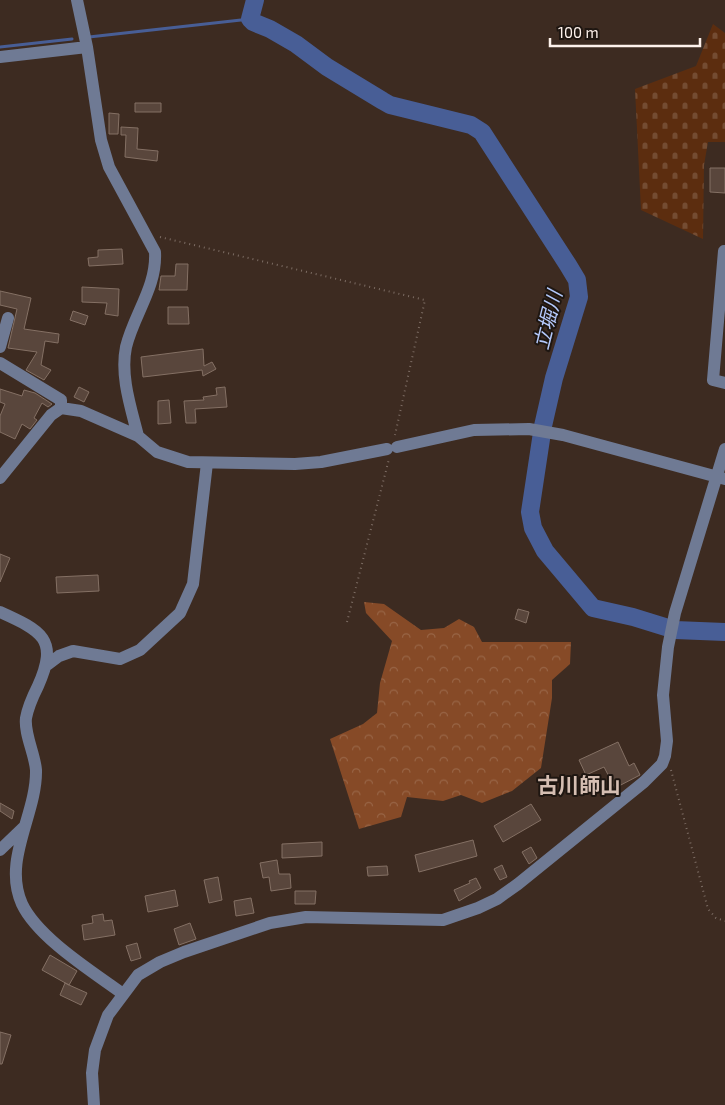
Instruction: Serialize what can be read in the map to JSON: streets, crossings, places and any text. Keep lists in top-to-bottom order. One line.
{"districts":["古川師山"],"water":["立堀川"],"scale_bar":"100 m"}
